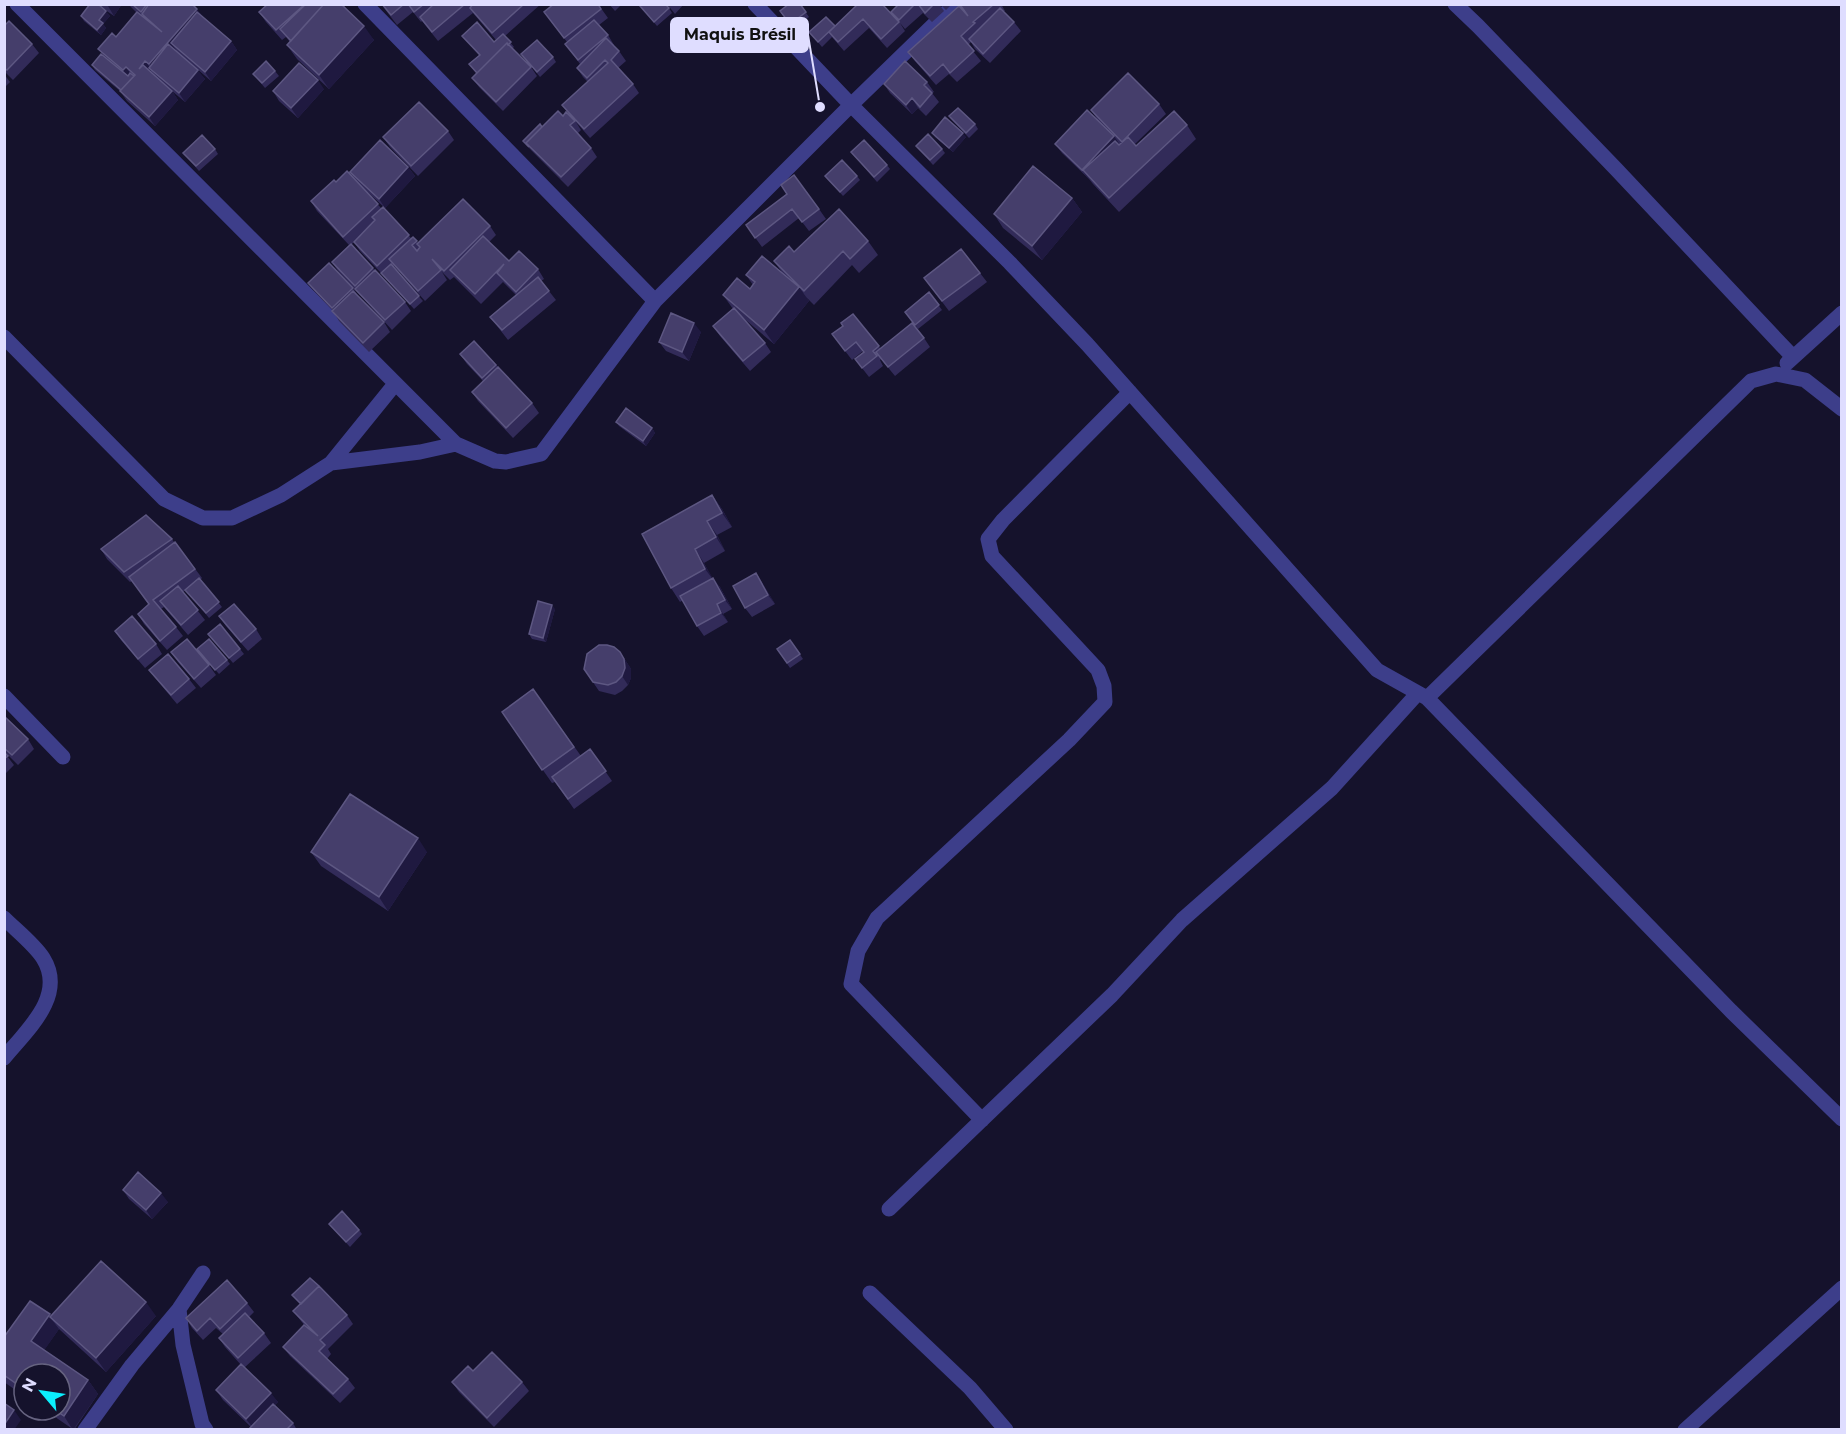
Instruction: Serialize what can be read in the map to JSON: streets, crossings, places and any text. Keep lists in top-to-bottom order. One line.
{"places":["Maquis Brésil"],"north":"top left"}
